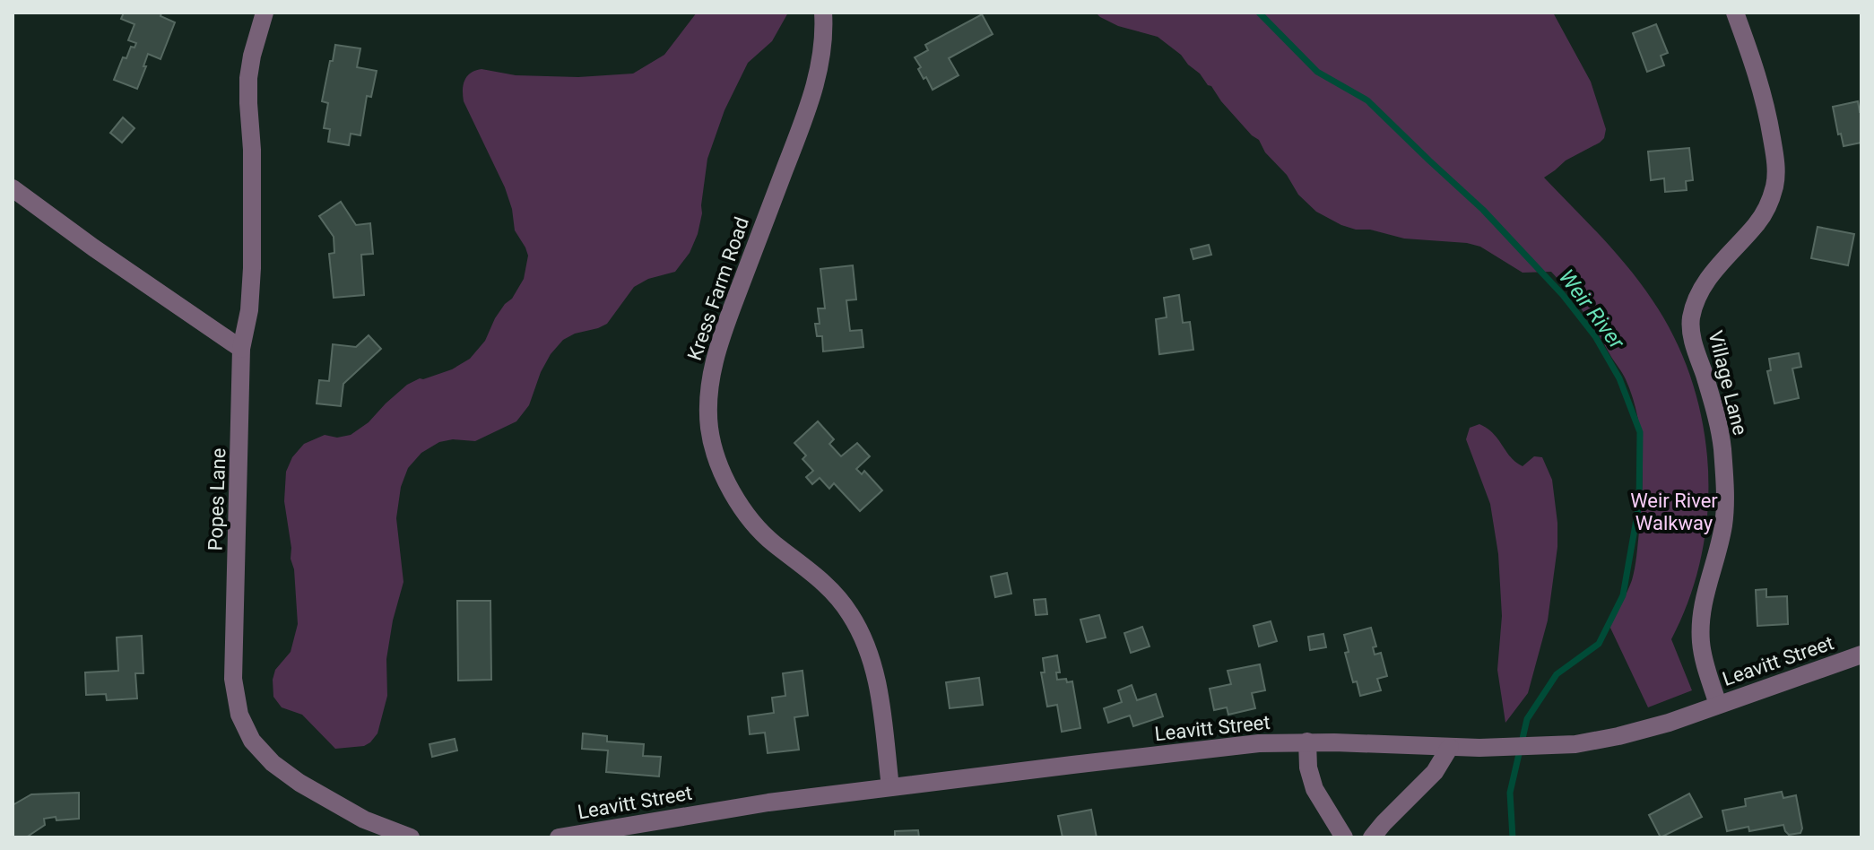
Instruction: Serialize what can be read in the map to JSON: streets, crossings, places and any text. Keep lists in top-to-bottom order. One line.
{"streets":{"street":["Kress Farm Road","Village Lane","Popes Lane","Leavitt Street"]},"crossings":[["Kress Farm Road","Leavitt Street"],["Village Lane","Leavitt Street"]],"water":["Weir River"],"parks":["Weir River Walkway"]}
